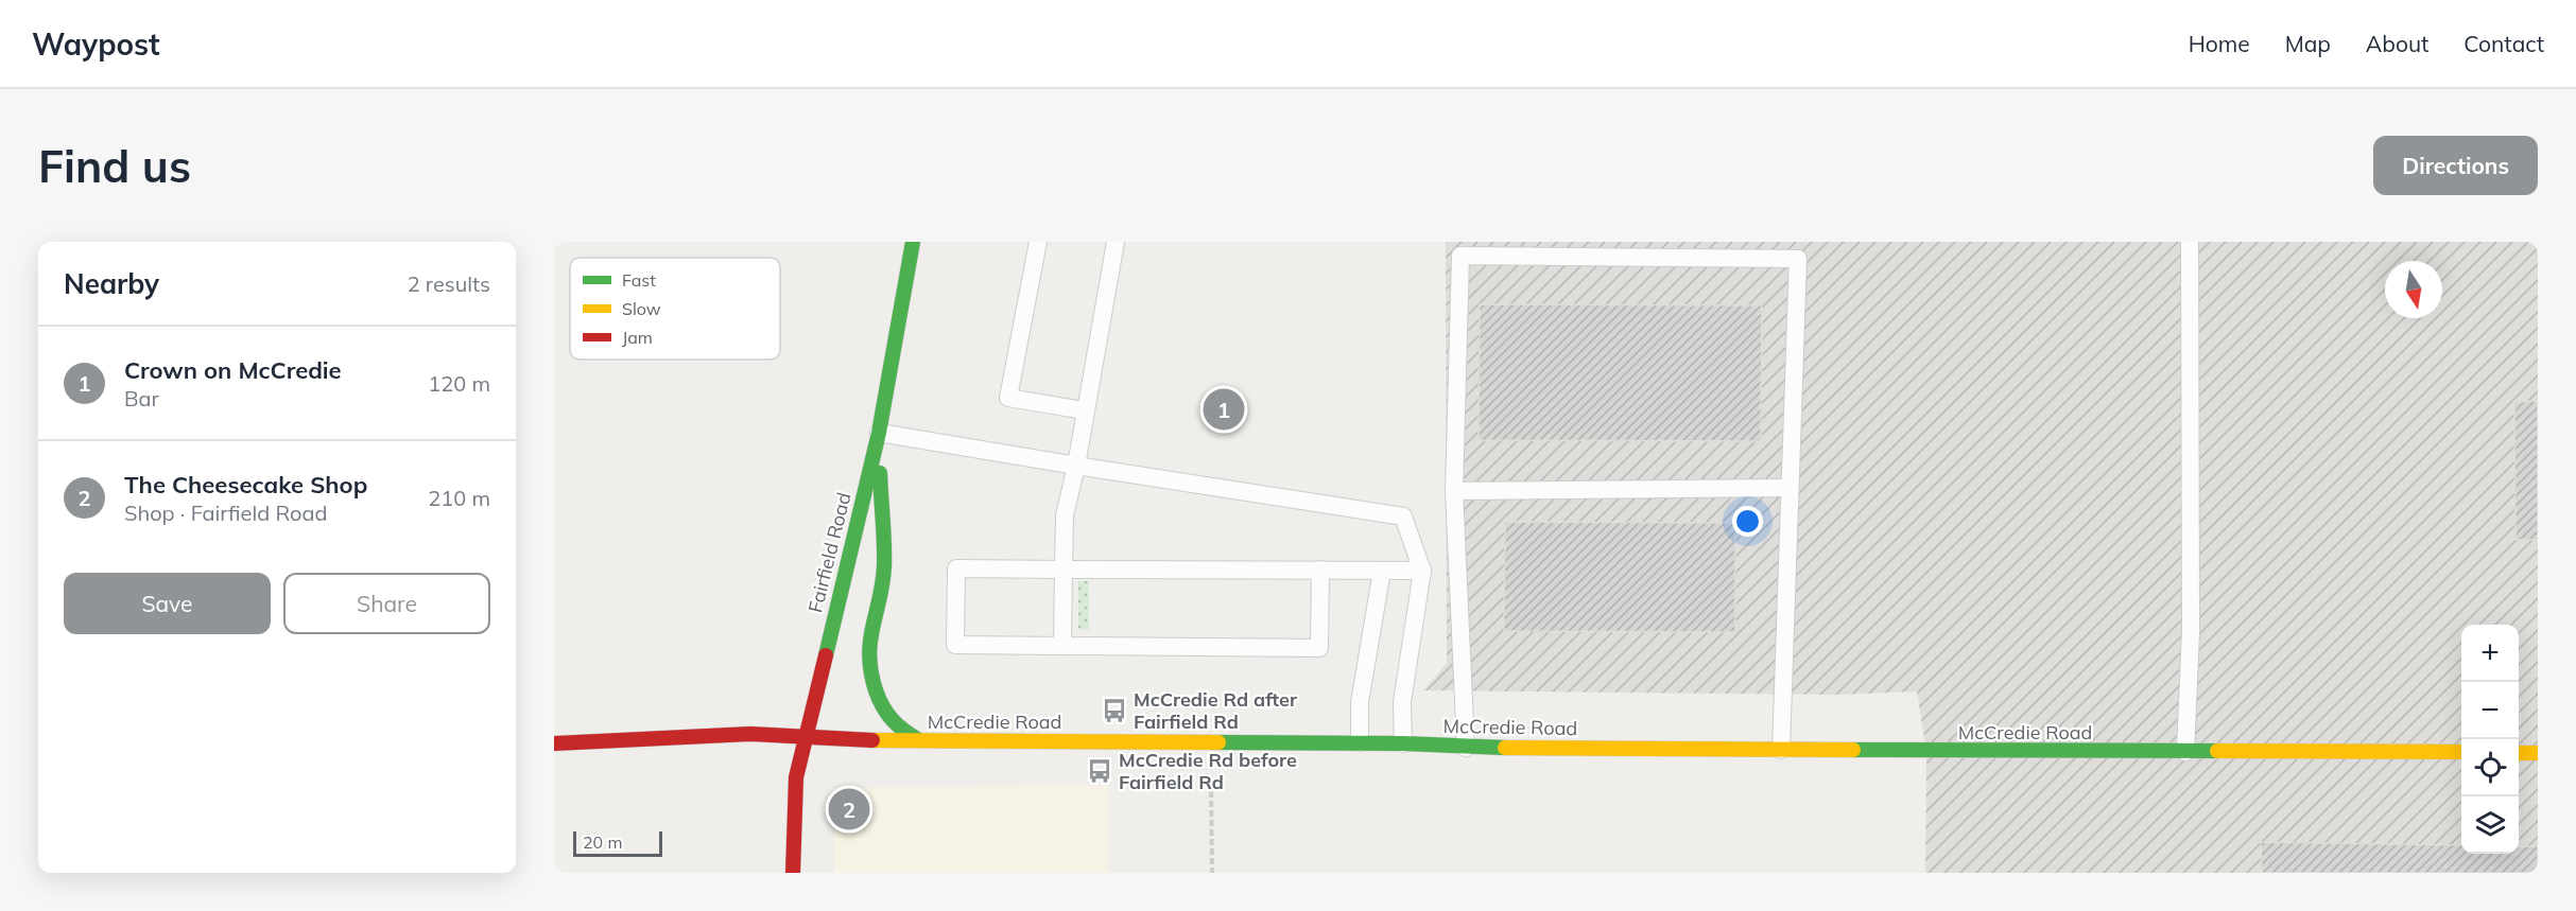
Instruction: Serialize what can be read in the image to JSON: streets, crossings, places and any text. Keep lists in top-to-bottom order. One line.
{"streets":{"street":["Fairfield Road","McCredie Road"]},"crossings":[["Fairfield Road","McCredie Road"]],"places":{"bus stop":["McCredie Rd after Fairfield Rd","McCredie Rd before Fairfield Rd"]},"legend":["Fast","Slow","Jam"],"scale_bar":"20 m","north":"bottom","page":{"header":"Waypost","nav":["Home","Map","About","Contact"],"buttons":["Directions",["Save","Share"]],"title":"Find us","heading":["Nearby","2 results"],"list":[{"mark":"1","name":"Crown on McCredie","note":"Bar","value":"120 m"},{"mark":"2","name":"The Cheesecake Shop","note":"Shop · Fairfield Road","value":"210 m"}],"pins":["1","2"],"map_buttons":["+","−"],"scale":"20 m"}}
